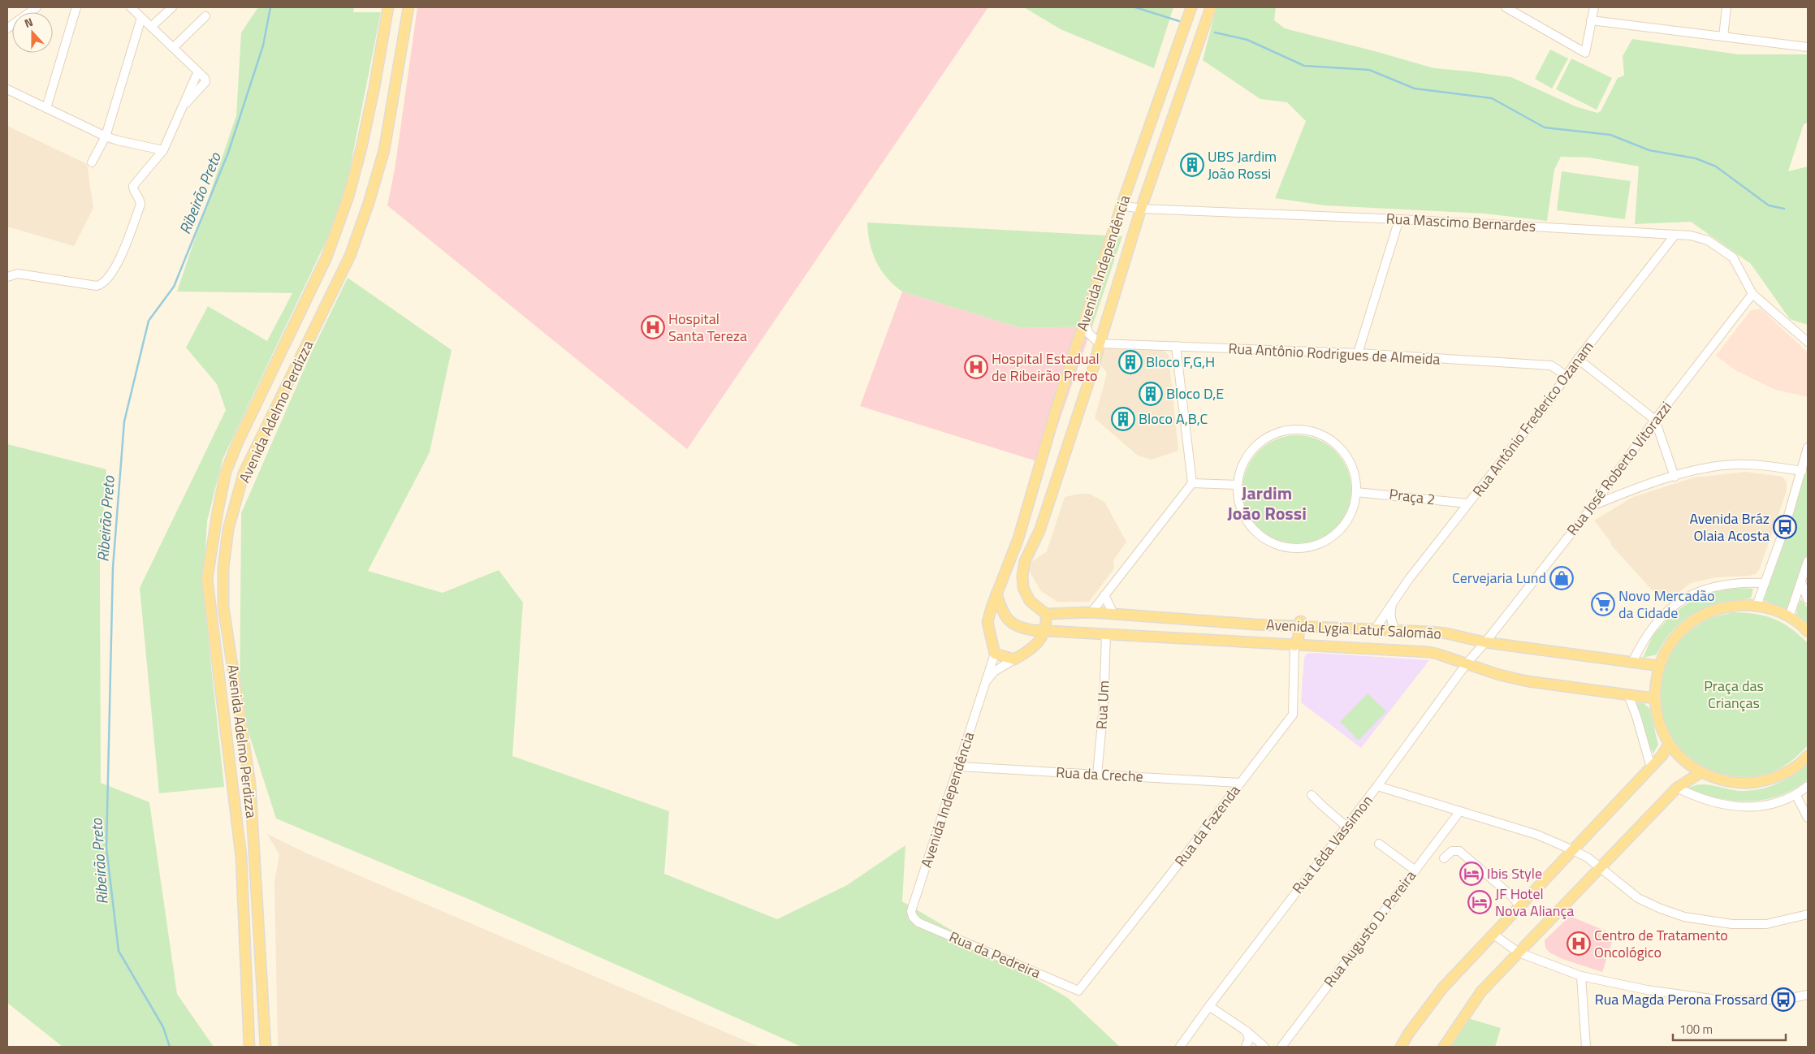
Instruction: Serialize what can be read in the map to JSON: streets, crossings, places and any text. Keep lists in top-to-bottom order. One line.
{"streets":{"main road":["Avenida Independência","Avenida Adelmo Perdizza","Avenida Lygia Latuf Salomão"],"street":["Rua Mascimo Bernardes","Rua Antônio Rodrigues de Almeida","Rua Antônio Frederico Ozanam","Rua José Roberto Vitorazzi","Praça 2","Rua Um","Rua da Creche","Rua da Fazenda","Rua Lêda Vassimon","Rua Augusto D. Pereira","Rua da Pedreira"]},"crossings":[["Rua Mascimo Bernardes","Avenida Independência"],["Rua Mascimo Bernardes","Rua Antônio Frederico Ozanam"],["Rua Mascimo Bernardes","Rua José Roberto Vitorazzi"],["Avenida Independência","Rua Antônio Rodrigues de Almeida"],["Avenida Independência","Avenida Lygia Latuf Salomão"],["Avenida Independência","Rua da Creche"],["Avenida Independência","Rua da Pedreira"],["Rua Antônio Rodrigues de Almeida","Rua Antônio Frederico Ozanam"],["Rua Antônio Frederico Ozanam","Praça 2"],["Rua Antônio Frederico Ozanam","Avenida Lygia Latuf Salomão"],["Rua José Roberto Vitorazzi","Avenida Lygia Latuf Salomão"],["Rua José Roberto Vitorazzi","Rua Lêda Vassimon"],["Avenida Lygia Latuf Salomão","Rua Um"],["Avenida Lygia Latuf Salomão","Rua da Fazenda"],["Avenida Lygia Latuf Salomão","Rua Lêda Vassimon"],["Rua Um","Rua da Creche"],["Rua da Creche","Rua da Fazenda"],["Rua da Fazenda","Rua da Pedreira"]],"districts":["Jardim João Rossi"],"water":["Ribeirão Preto"],"parks":["Praça das Crianças"],"places":{"building":["UBS Jardim João Rossi","Bloco F,G,H","Bloco D,E","Bloco A,B,C"],"hospital":["Hospital Santa Tereza","Hospital Estadual de Ribeirão Preto","Centro de Tratamento Oncológico"],"bus stop":["Avenida Bráz Olaia Acosta","Rua Magda Perona Frossard"],"shop":["Cervejaria Lund"],"supermarket":["Novo Mercadão da Cidade"],"hotel":["Ibis Style","JF Hotel Nova Aliança"]},"scale_bar":"100 m","north":"top"}
